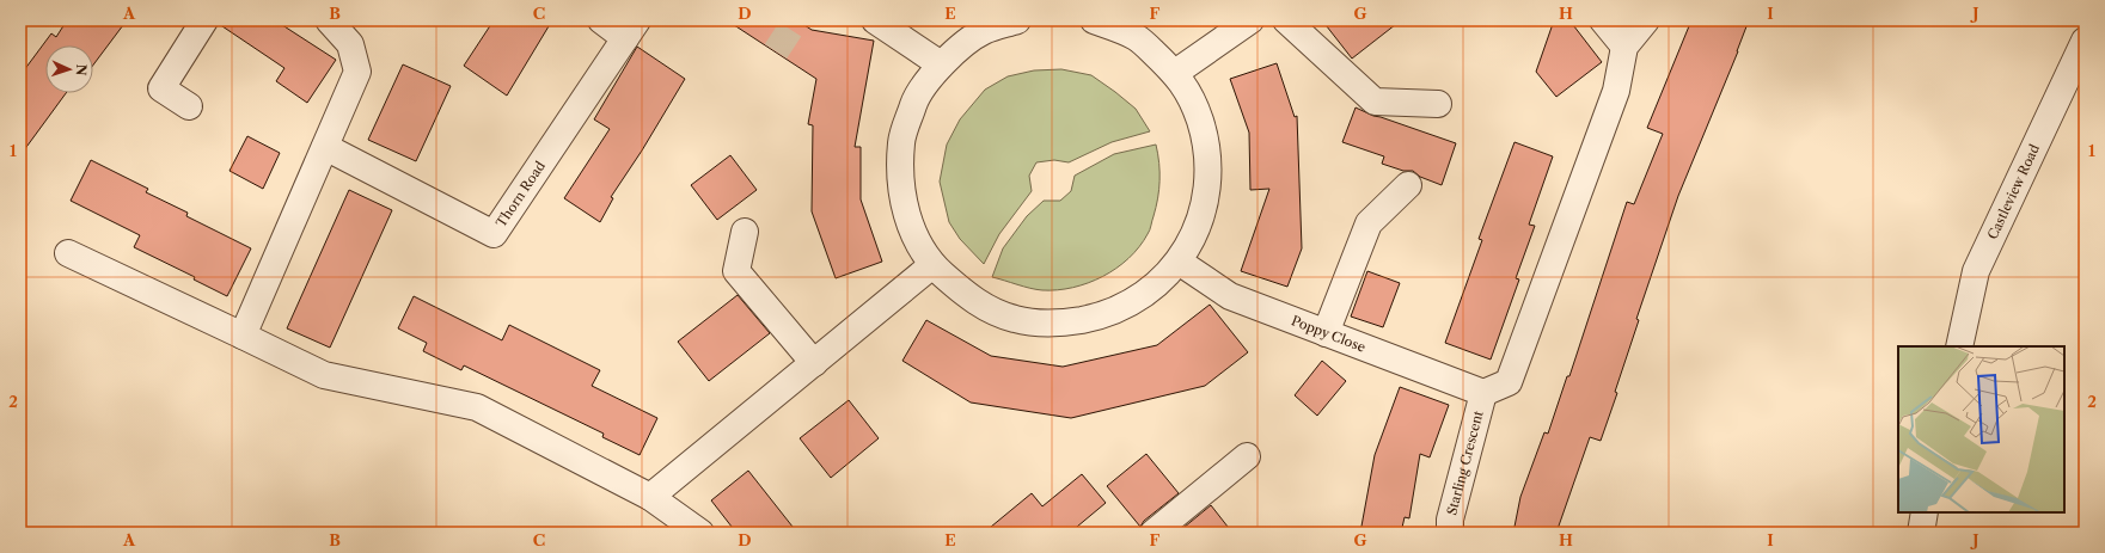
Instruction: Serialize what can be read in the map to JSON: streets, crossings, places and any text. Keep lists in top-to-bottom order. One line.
{"streets":{"street":["Castleview Road","Thorn Road","Poppy Close","Starling Crescent"]},"crossings":[["Poppy Close","Starling Crescent"]],"north":"right","grid":{"columns":["A","B","C","D","E","F","G","H","I","J"],"rows":["1","2"]}}
